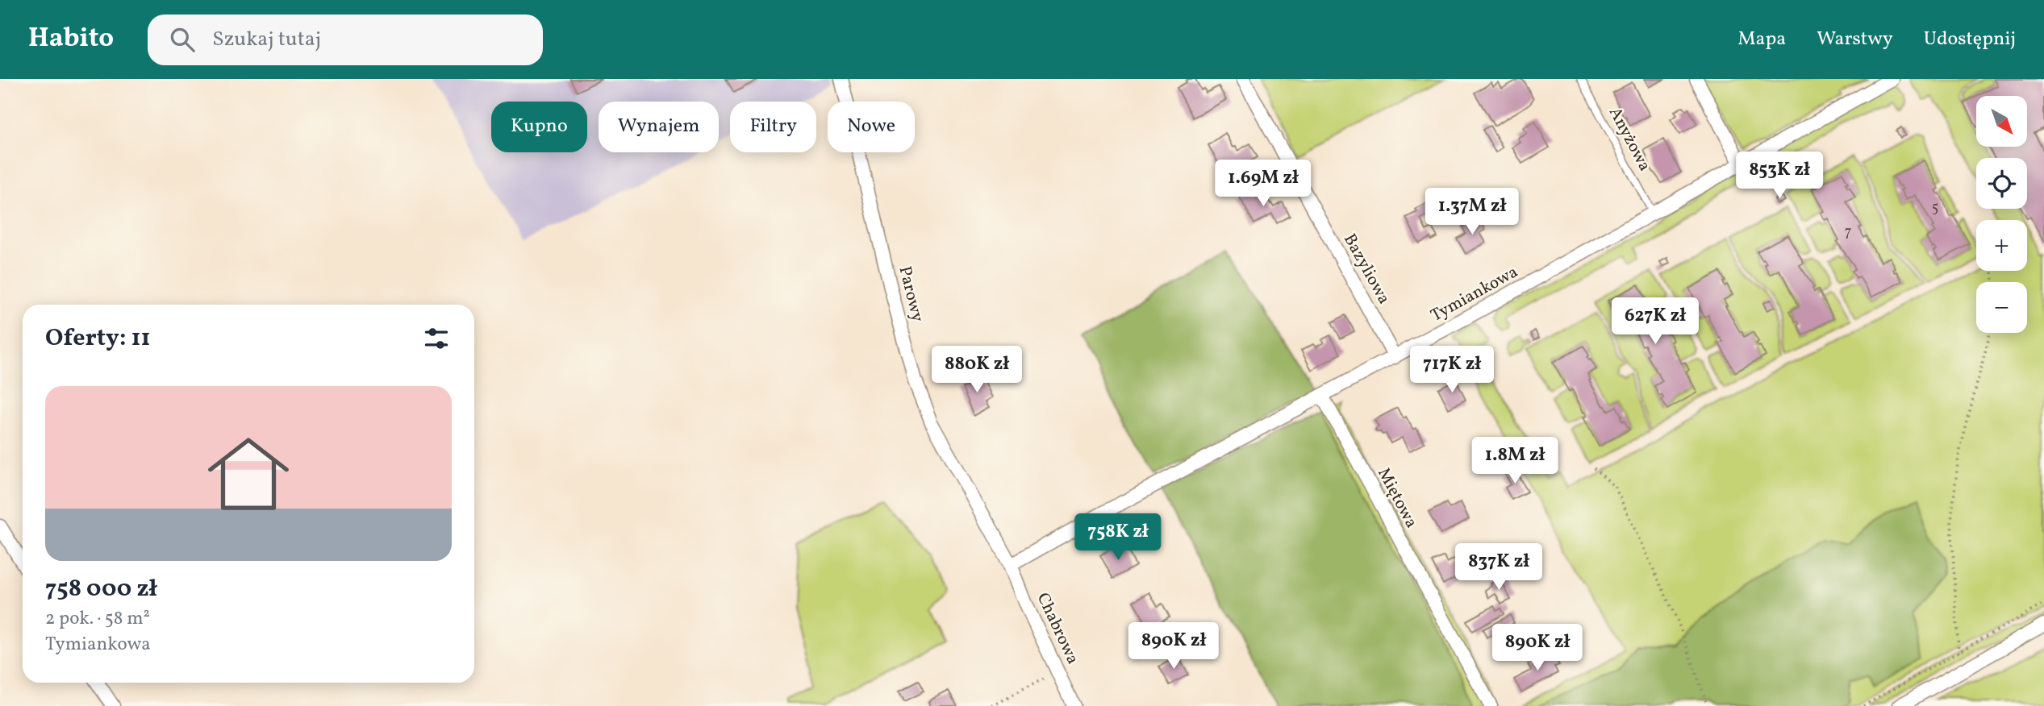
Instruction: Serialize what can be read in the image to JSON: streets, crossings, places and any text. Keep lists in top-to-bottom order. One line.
{"streets":{"street":["Bazyliowa","Parowy","Tymiankowa","Miętowa","Chabrowa"],"lane":["Anyżowa"]},"crossings":[["Anyżowa","Tymiankowa"],["Bazyliowa","Tymiankowa"],["Parowy","Tymiankowa"],["Parowy","Chabrowa"],["Tymiankowa","Miętowa"],["Tymiankowa","Chabrowa"]],"house_numbers":["5","7"],"north":"bottom right","page":{"header":"Habito","search":"Szukaj tutaj","nav":["Mapa","Warstwy","Udostępnij"],"map_buttons":["+","−"],"chip":["Kupno","Wynajem","Filtry","Nowe"],"price":["853K zł","1.69M zł","1.37M zł","627K zł","880K zł","717K zł","1.8M zł","758K zł","837K zł","890K zł","890K zł"],"heading":"Oferty: 11","list":[{"name":"758 000 zł","note":"2 pok. · 58 m² · Tymiankowa"}]}}
